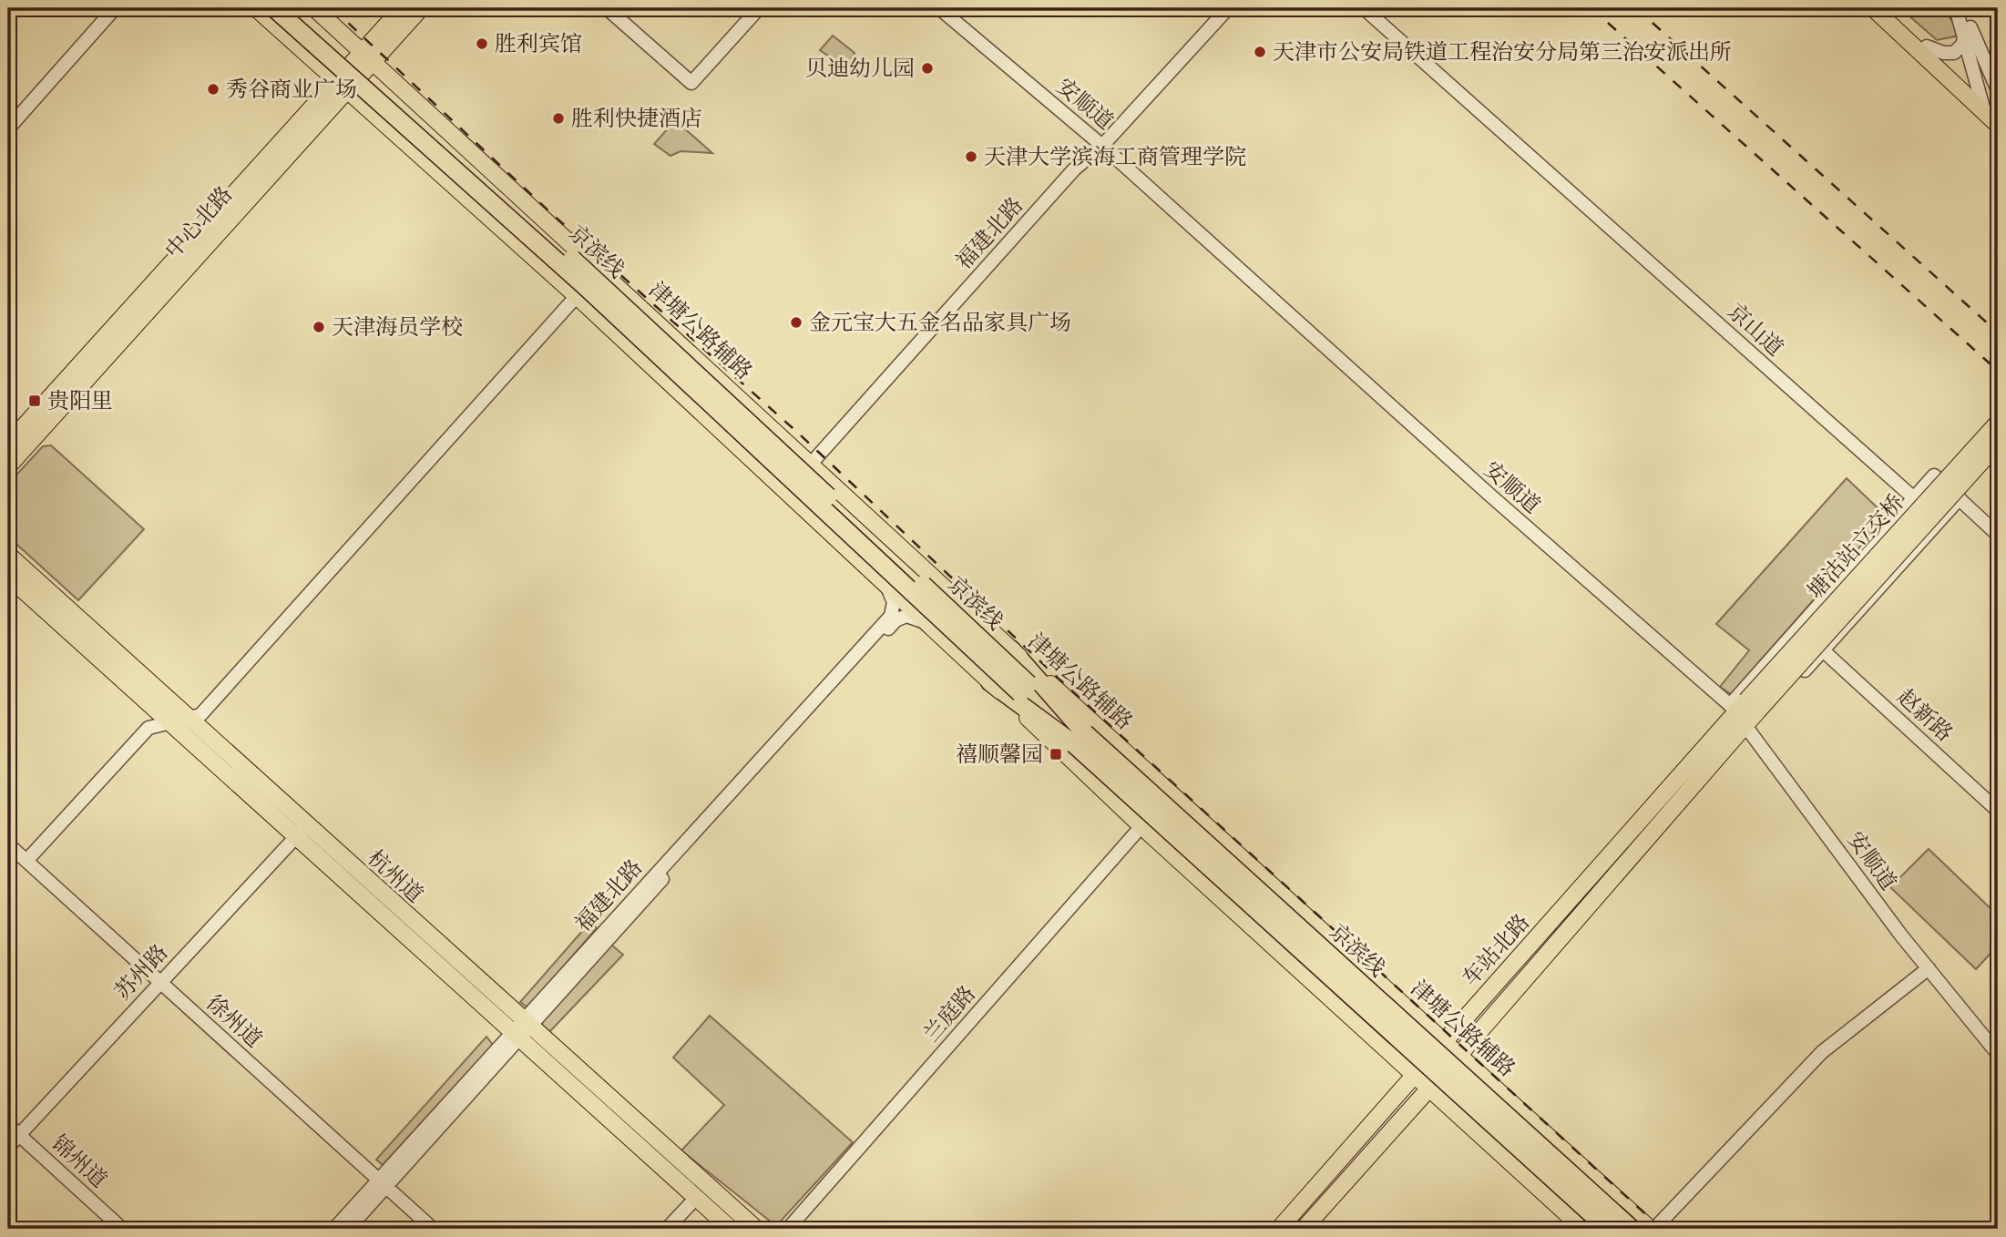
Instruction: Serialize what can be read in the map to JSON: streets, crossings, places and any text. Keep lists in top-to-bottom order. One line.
{"streets":{"highway":["京滨线"],"main road":["中心北路","津塘公路辅路","塘沽站立交桥","杭州道","车站北路"],"street":["安顺道","福建北路","京山道","赵新路","苏州路","兰庭路","徐州道","锦州道"]},"crossings":[["安顺道","福建北路"],["安顺道","塘沽站立交桥"],["安顺道","车站北路"],["中心北路","津塘公路辅路"],["福建北路","津塘公路辅路"],["福建北路","杭州道"],["福建北路","徐州道"],["津塘公路辅路","车站北路"],["塘沽站立交桥","车站北路"],["杭州道","苏州路"],["苏州路","徐州道"],["苏州路","锦州道"]],"places":{"other":["胜利宾馆","天津市公安局铁道工程治安分局第三治安派出所","贝迪幼儿园","秀谷商业广场","胜利快捷酒店","天津大学滨海工商管理学院","金元宝大五金名品家具广场","天津海员学校"],"transit":["贵阳里","禧顺馨园"]}}
